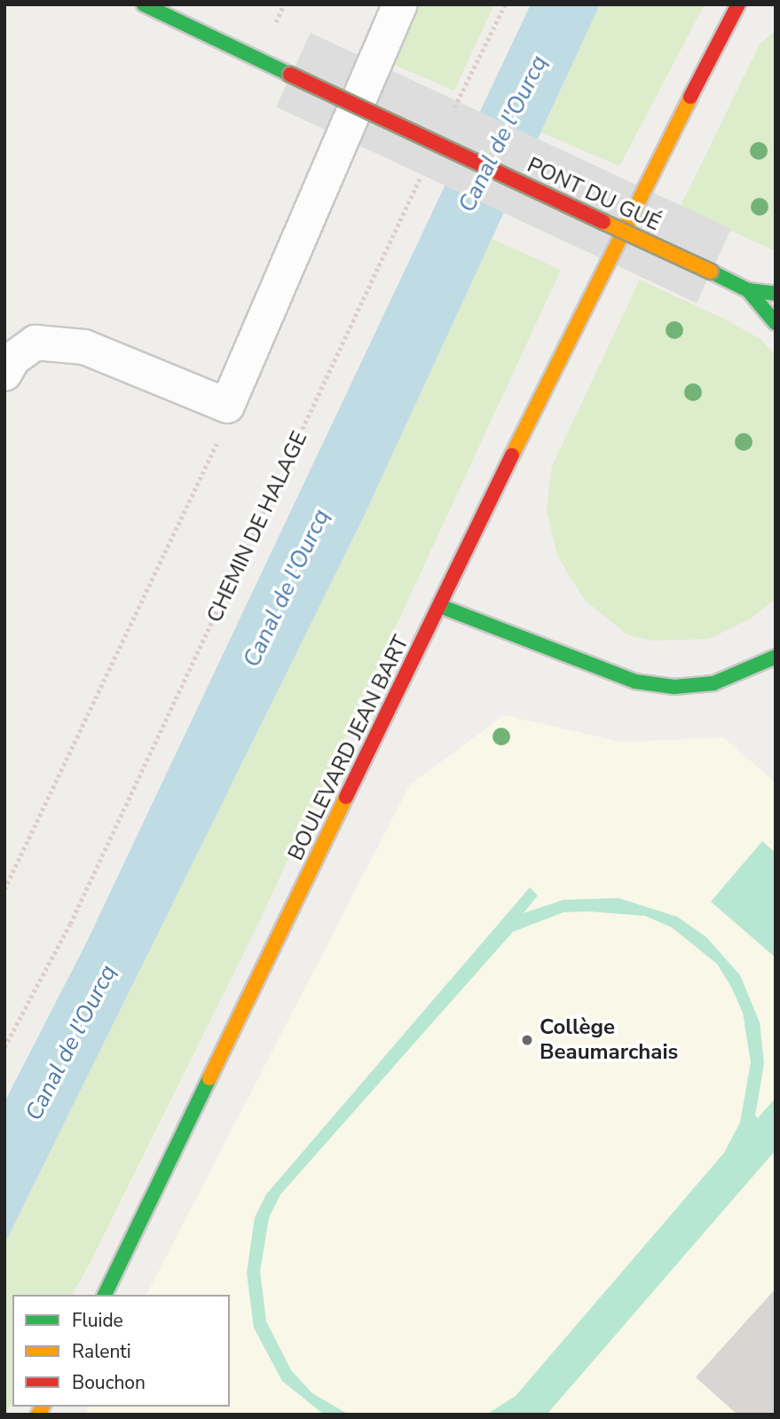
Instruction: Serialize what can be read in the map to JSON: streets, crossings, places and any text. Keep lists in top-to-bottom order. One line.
{"streets":{"street":["PONT DU GUÉ","BOULEVARD JEAN BART"],"path":["CHEMIN DE HALAGE"]},"water":["Canal de l'Ourcq"],"places":["Collège Beaumarchais"],"legend":["Fluide","Ralenti","Bouchon"]}
